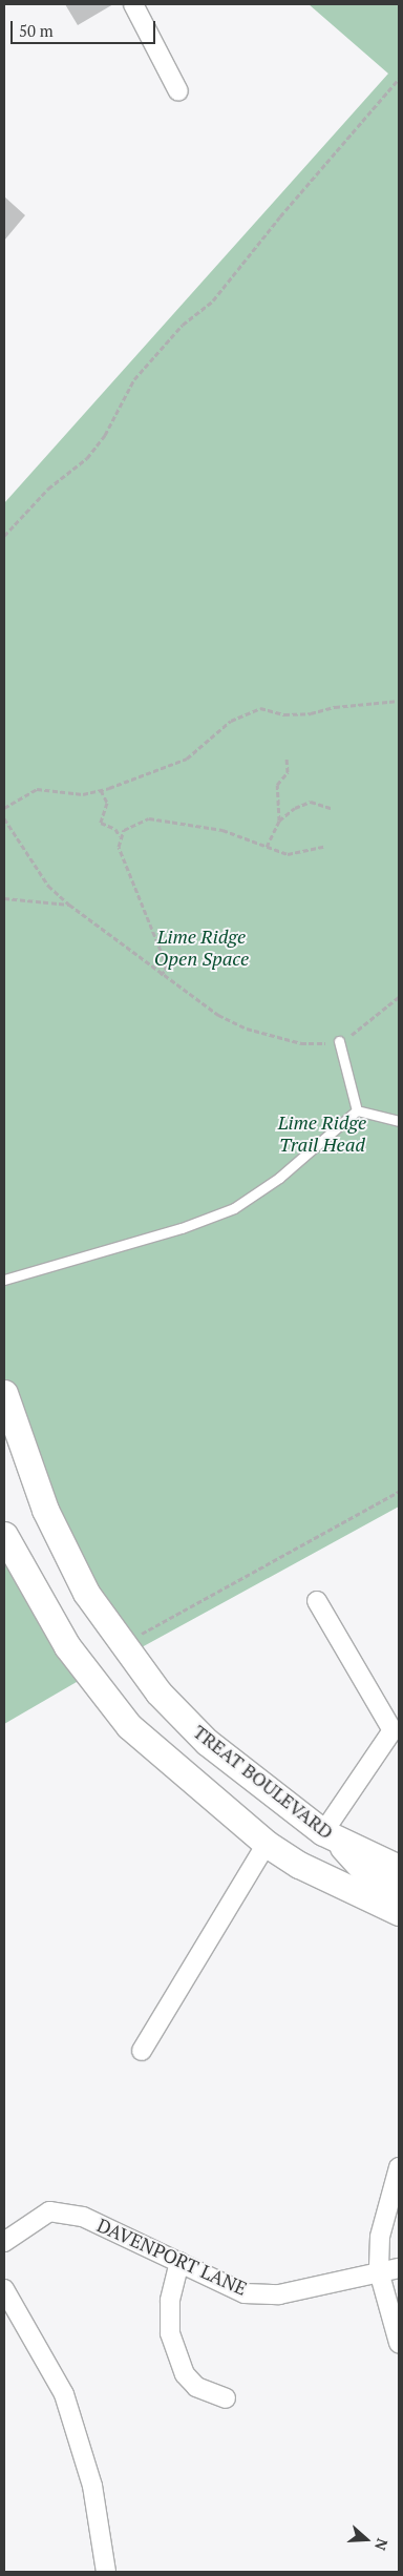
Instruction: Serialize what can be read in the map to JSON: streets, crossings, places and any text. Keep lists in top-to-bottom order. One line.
{"streets":{"main road":["TREAT BOULEVARD"],"street":["DAVENPORT LANE"]},"parks":["Lime Ridge Open Space","Lime Ridge Trail Head"],"scale_bar":"50 m","north":"right"}
